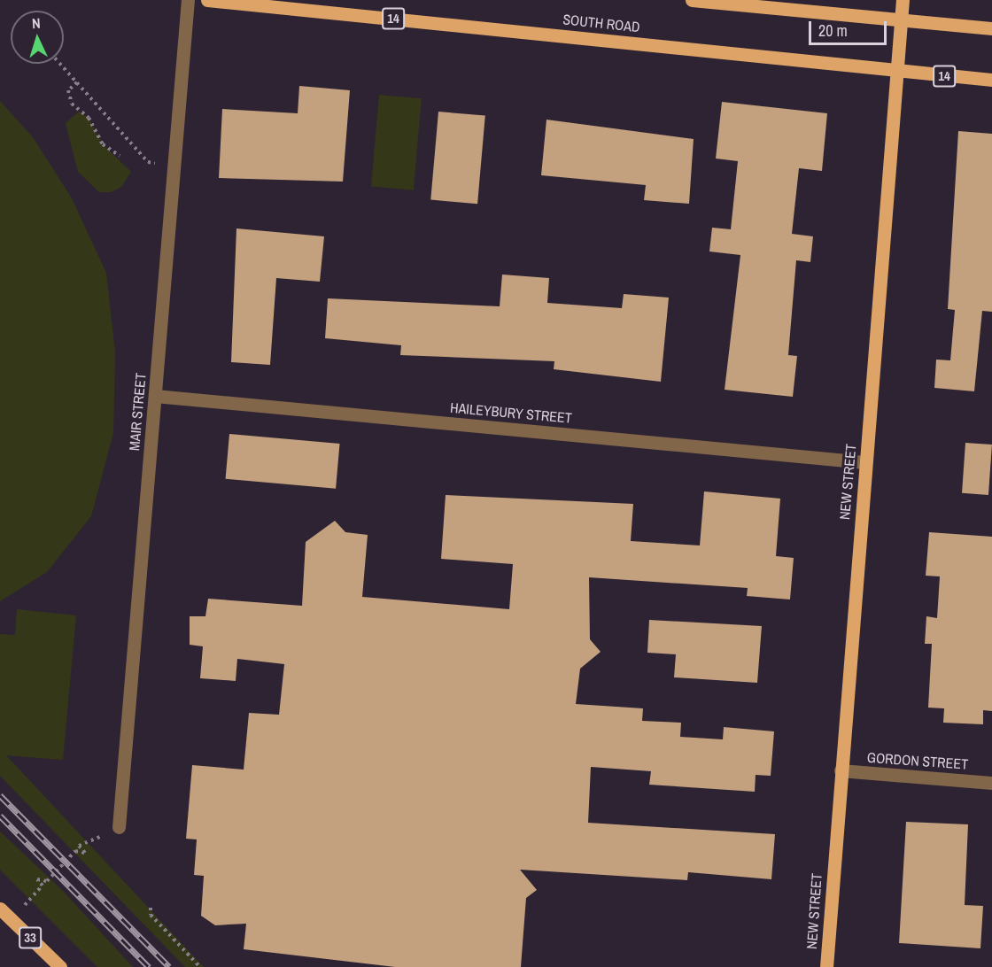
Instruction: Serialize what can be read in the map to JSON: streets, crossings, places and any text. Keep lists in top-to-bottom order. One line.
{"streets":{"main road":["14","SOUTH ROAD","NEW STREET","33"],"street":["MAIR STREET","HAILEYBURY STREET","GORDON STREET"]},"crossings":[["SOUTH ROAD","NEW STREET"],["MAIR STREET","HAILEYBURY STREET"],["HAILEYBURY STREET","NEW STREET"],["NEW STREET","GORDON STREET"]],"scale_bar":"20 m","north":"top"}
